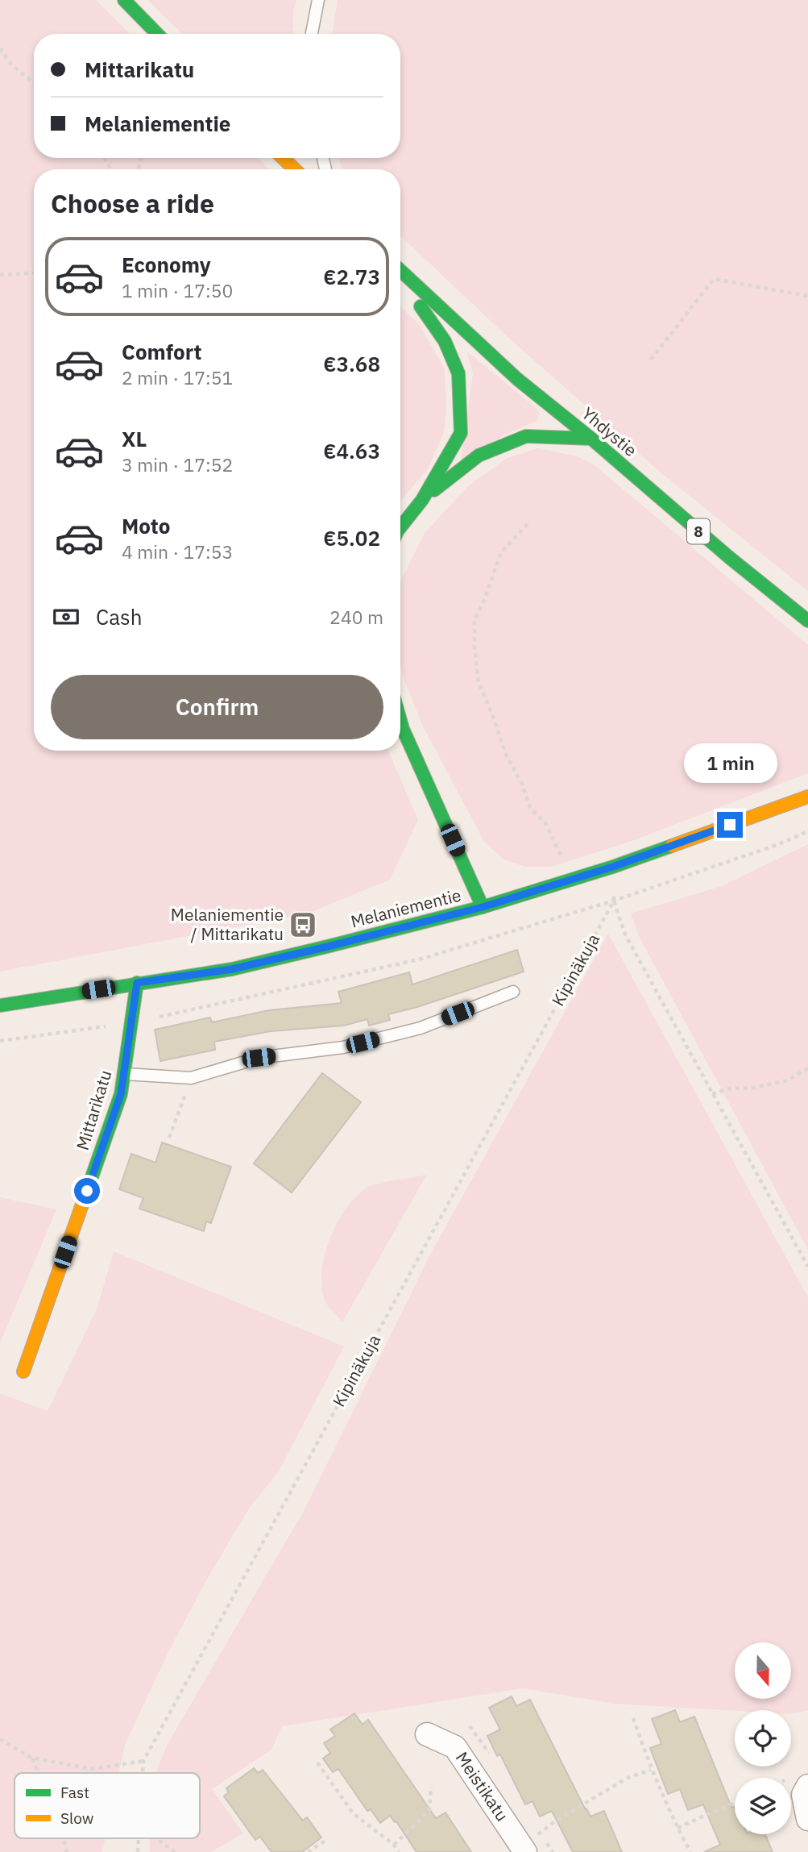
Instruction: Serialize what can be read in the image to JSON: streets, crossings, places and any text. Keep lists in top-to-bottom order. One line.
{"streets":{"main road":["Yhdystie","8","Melaniementie","Mittarikatu"],"street":["Meistikatu"],"path":["Kipinäkuja"]},"crossings":[["Melaniementie","Mittarikatu"]],"places":{"bus stop":["Melaniementie / Mittarikatu"]},"legend":["Fast","Slow"],"north":"bottom","page":{"banner":["Mittarikatu","Melaniementie"],"heading":"Choose a ride","list":[{"name":"Economy","note":"1 min · 17:50","value":"€2.73"},{"name":"Comfort","note":"2 min · 17:51","value":"€3.68"},{"name":"XL","note":"3 min · 17:52","value":"€4.63"},{"name":"Moto","note":"4 min · 17:53","value":"€5.02"}],"pay":["Cash","240 m"],"buttons":"Confirm","bubble":"1 min"}}
